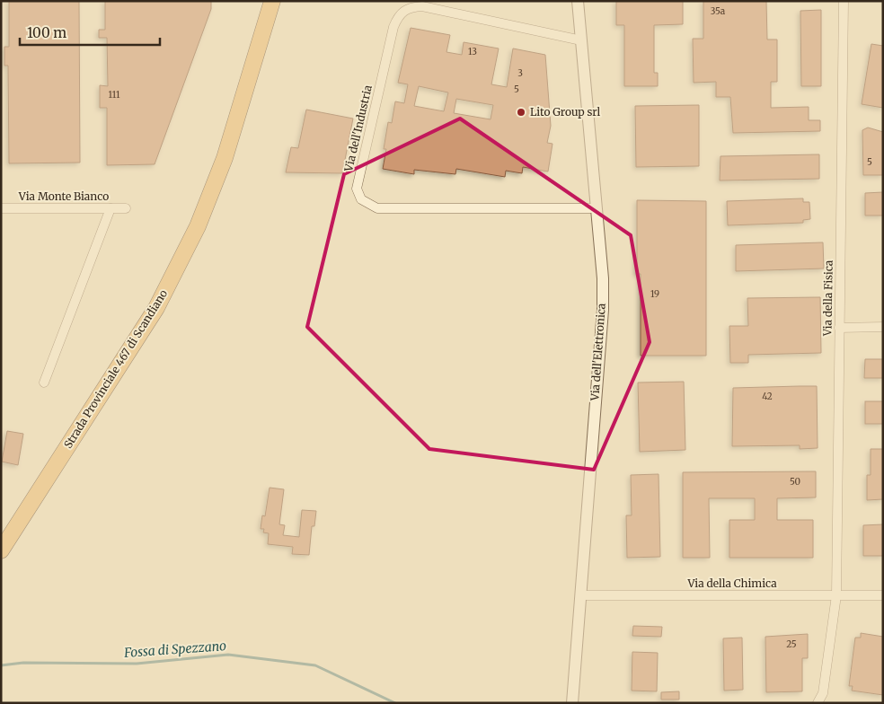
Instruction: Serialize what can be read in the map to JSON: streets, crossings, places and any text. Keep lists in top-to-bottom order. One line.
{"streets":{"highway":["Strada Provinciale 467 di Scandiano"],"street":["Via dell'Industria","Via Monte Bianco","Via della Fisica","Via dell'Elettronica","Via della Chimica"]},"crossings":[["Via dell'Industria","Via dell'Elettronica"],["Via della Fisica","Via della Chimica"],["Via dell'Elettronica","Via della Chimica"]],"water":["Fossa di Spezzano"],"places":["Lito Group srl"],"house_numbers":["35a","13","3","5","111","5","19","42","50","25"],"scale_bar":"100 m"}
